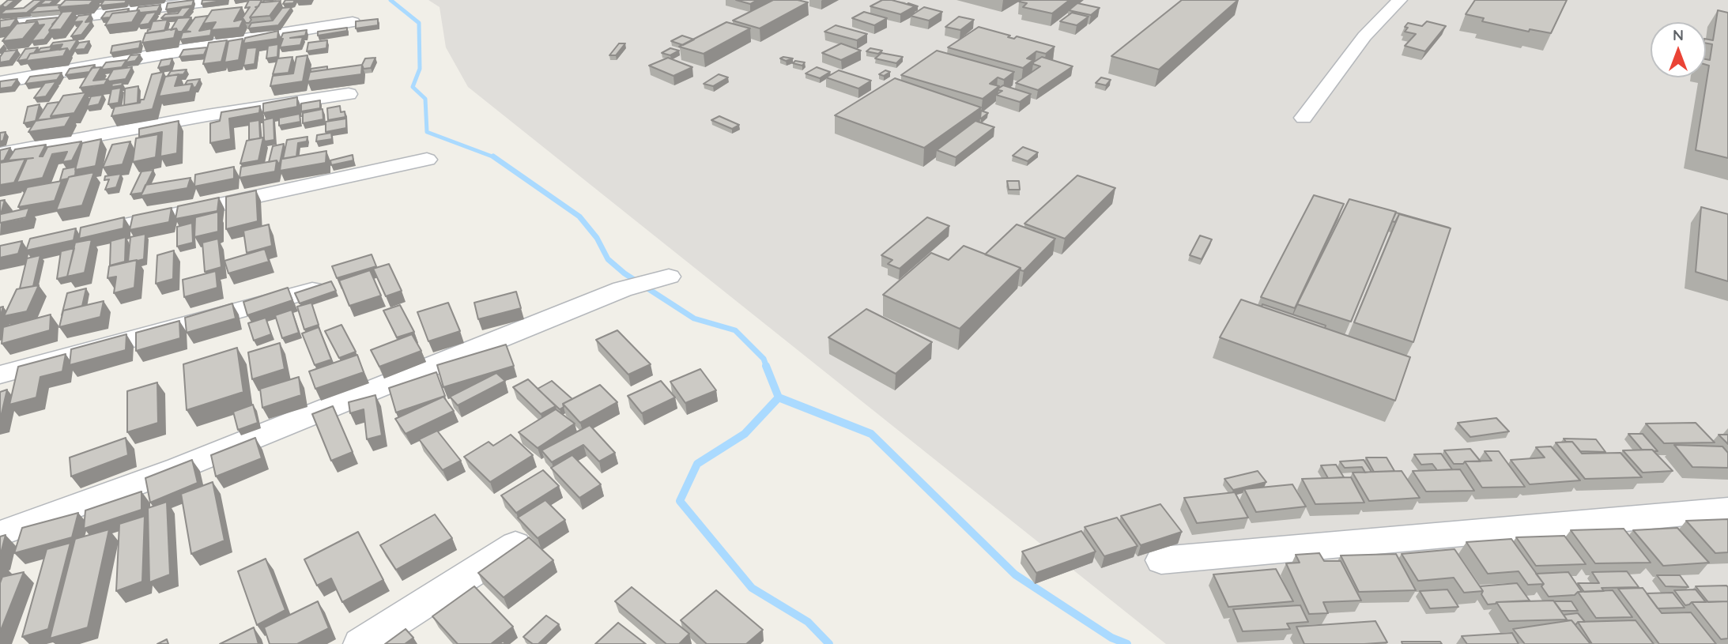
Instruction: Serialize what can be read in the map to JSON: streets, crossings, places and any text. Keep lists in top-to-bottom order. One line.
{"north":"top"}
